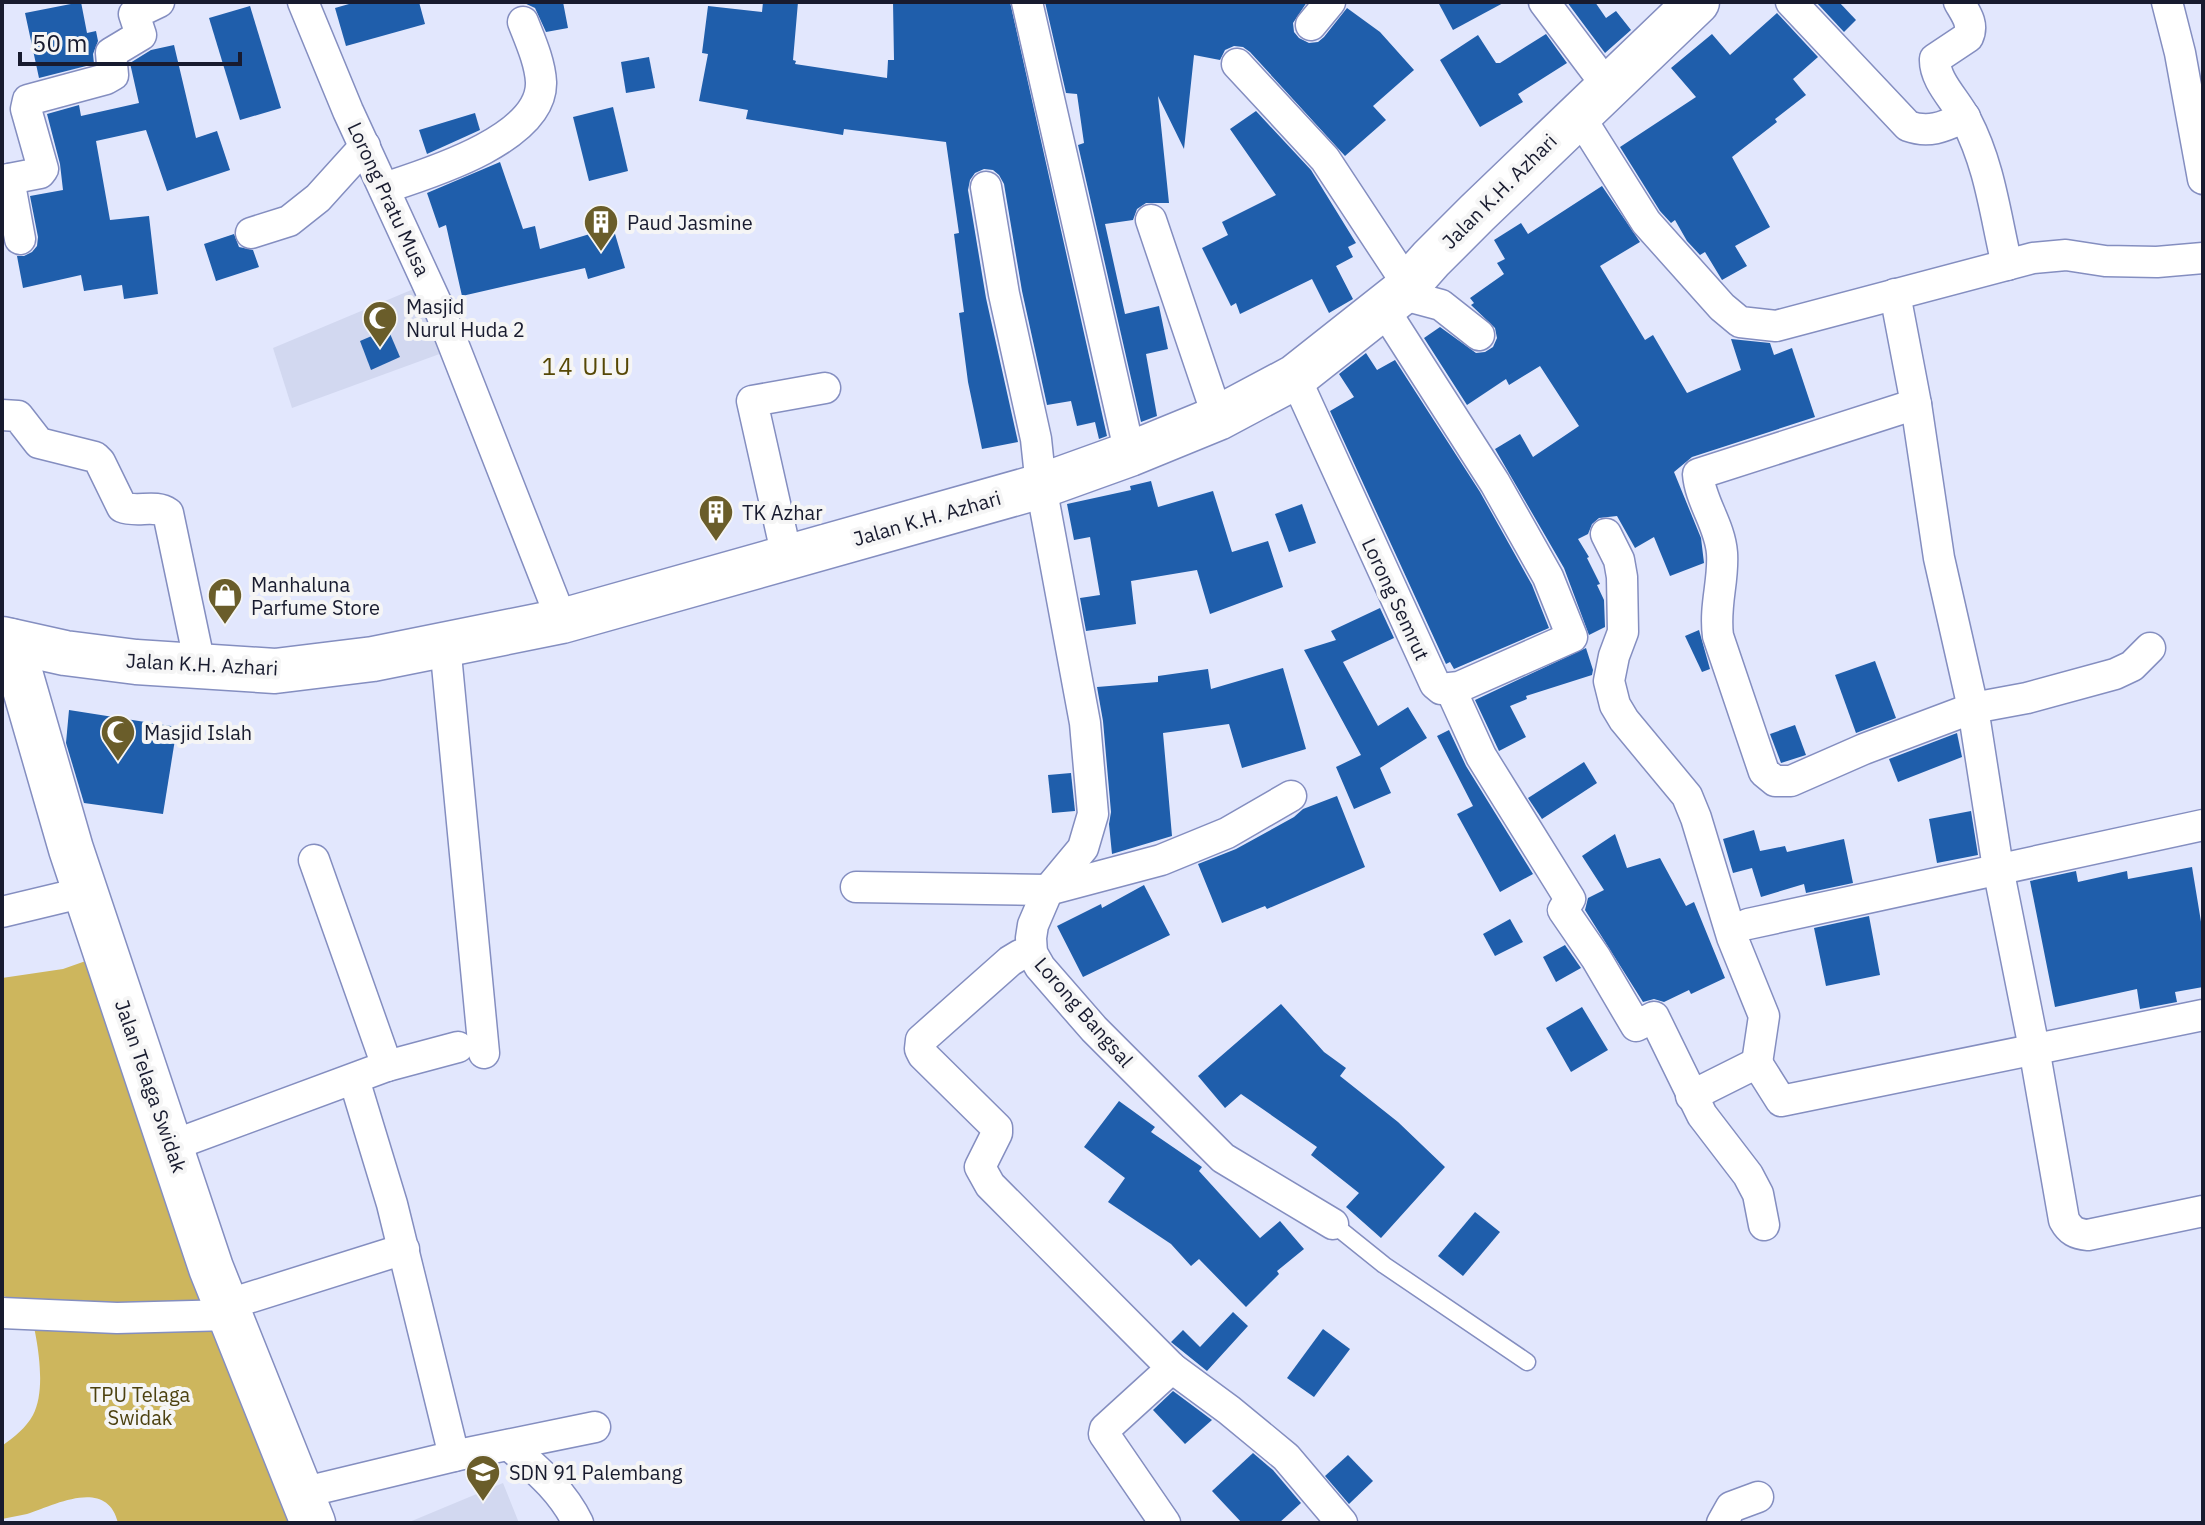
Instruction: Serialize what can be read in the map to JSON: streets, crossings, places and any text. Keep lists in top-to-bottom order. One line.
{"streets":{"street":["Jalan K.H. Azhari","Lorong Pratu Musa","Lorong Semrut","Lorong Bangsal","Jalan Telaga Swidak"]},"crossings":[["Jalan K.H. Azhari","Lorong Pratu Musa"],["Jalan K.H. Azhari","Lorong Semrut"],["Jalan K.H. Azhari","Lorong Bangsal"],["Jalan K.H. Azhari","Jalan Telaga Swidak"]],"districts":["14 ULU"],"parks":["TPU Telaga Swidak"],"places":{"building":["Paud Jasmine","TK Azhar"],"mosque":["Masjid Nurul Huda 2","Masjid Islah"],"shop":["Manhaluna Parfume Store"],"school or university":["SDN 91 Palembang"]},"scale_bar":"50 m"}
